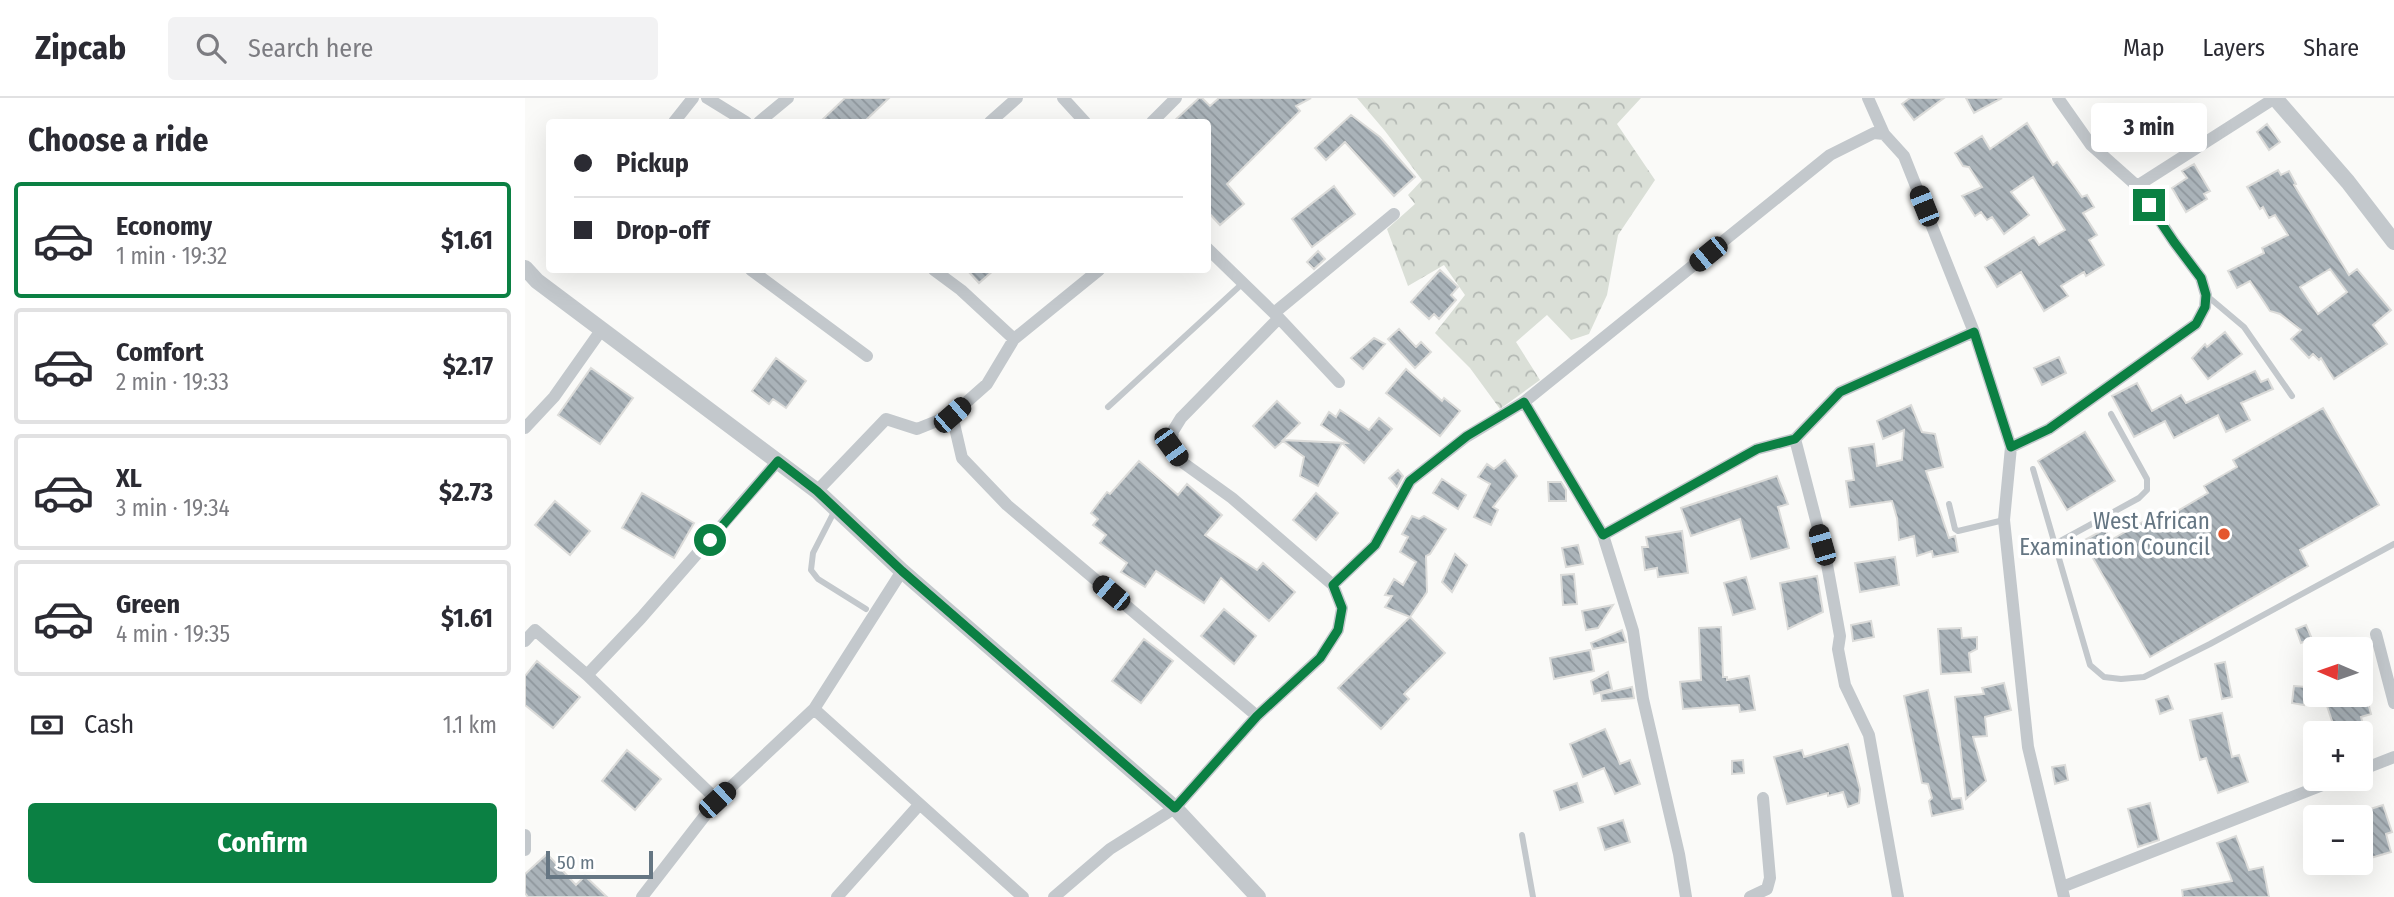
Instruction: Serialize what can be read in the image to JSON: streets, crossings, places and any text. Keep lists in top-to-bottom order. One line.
{"places":["West African Examination Council"],"scale_bar":"50 m","north":"left","page":{"header":"Zipcab","search":"Search here","nav":["Map","Layers","Share"],"heading":"Choose a ride","bubble":"3 min","banner":["Pickup","Drop-off"],"list":[{"name":"Economy","note":"1 min · 19:32","value":"$1.61"},{"name":"Comfort","note":"2 min · 19:33","value":"$2.17"},{"name":"XL","note":"3 min · 19:34","value":"$2.73"},{"name":"Green","note":"4 min · 19:35","value":"$1.61"}],"map_buttons":["+","−"],"pay":["Cash","1.1 km"],"buttons":"Confirm","scale":"50 m"}}
